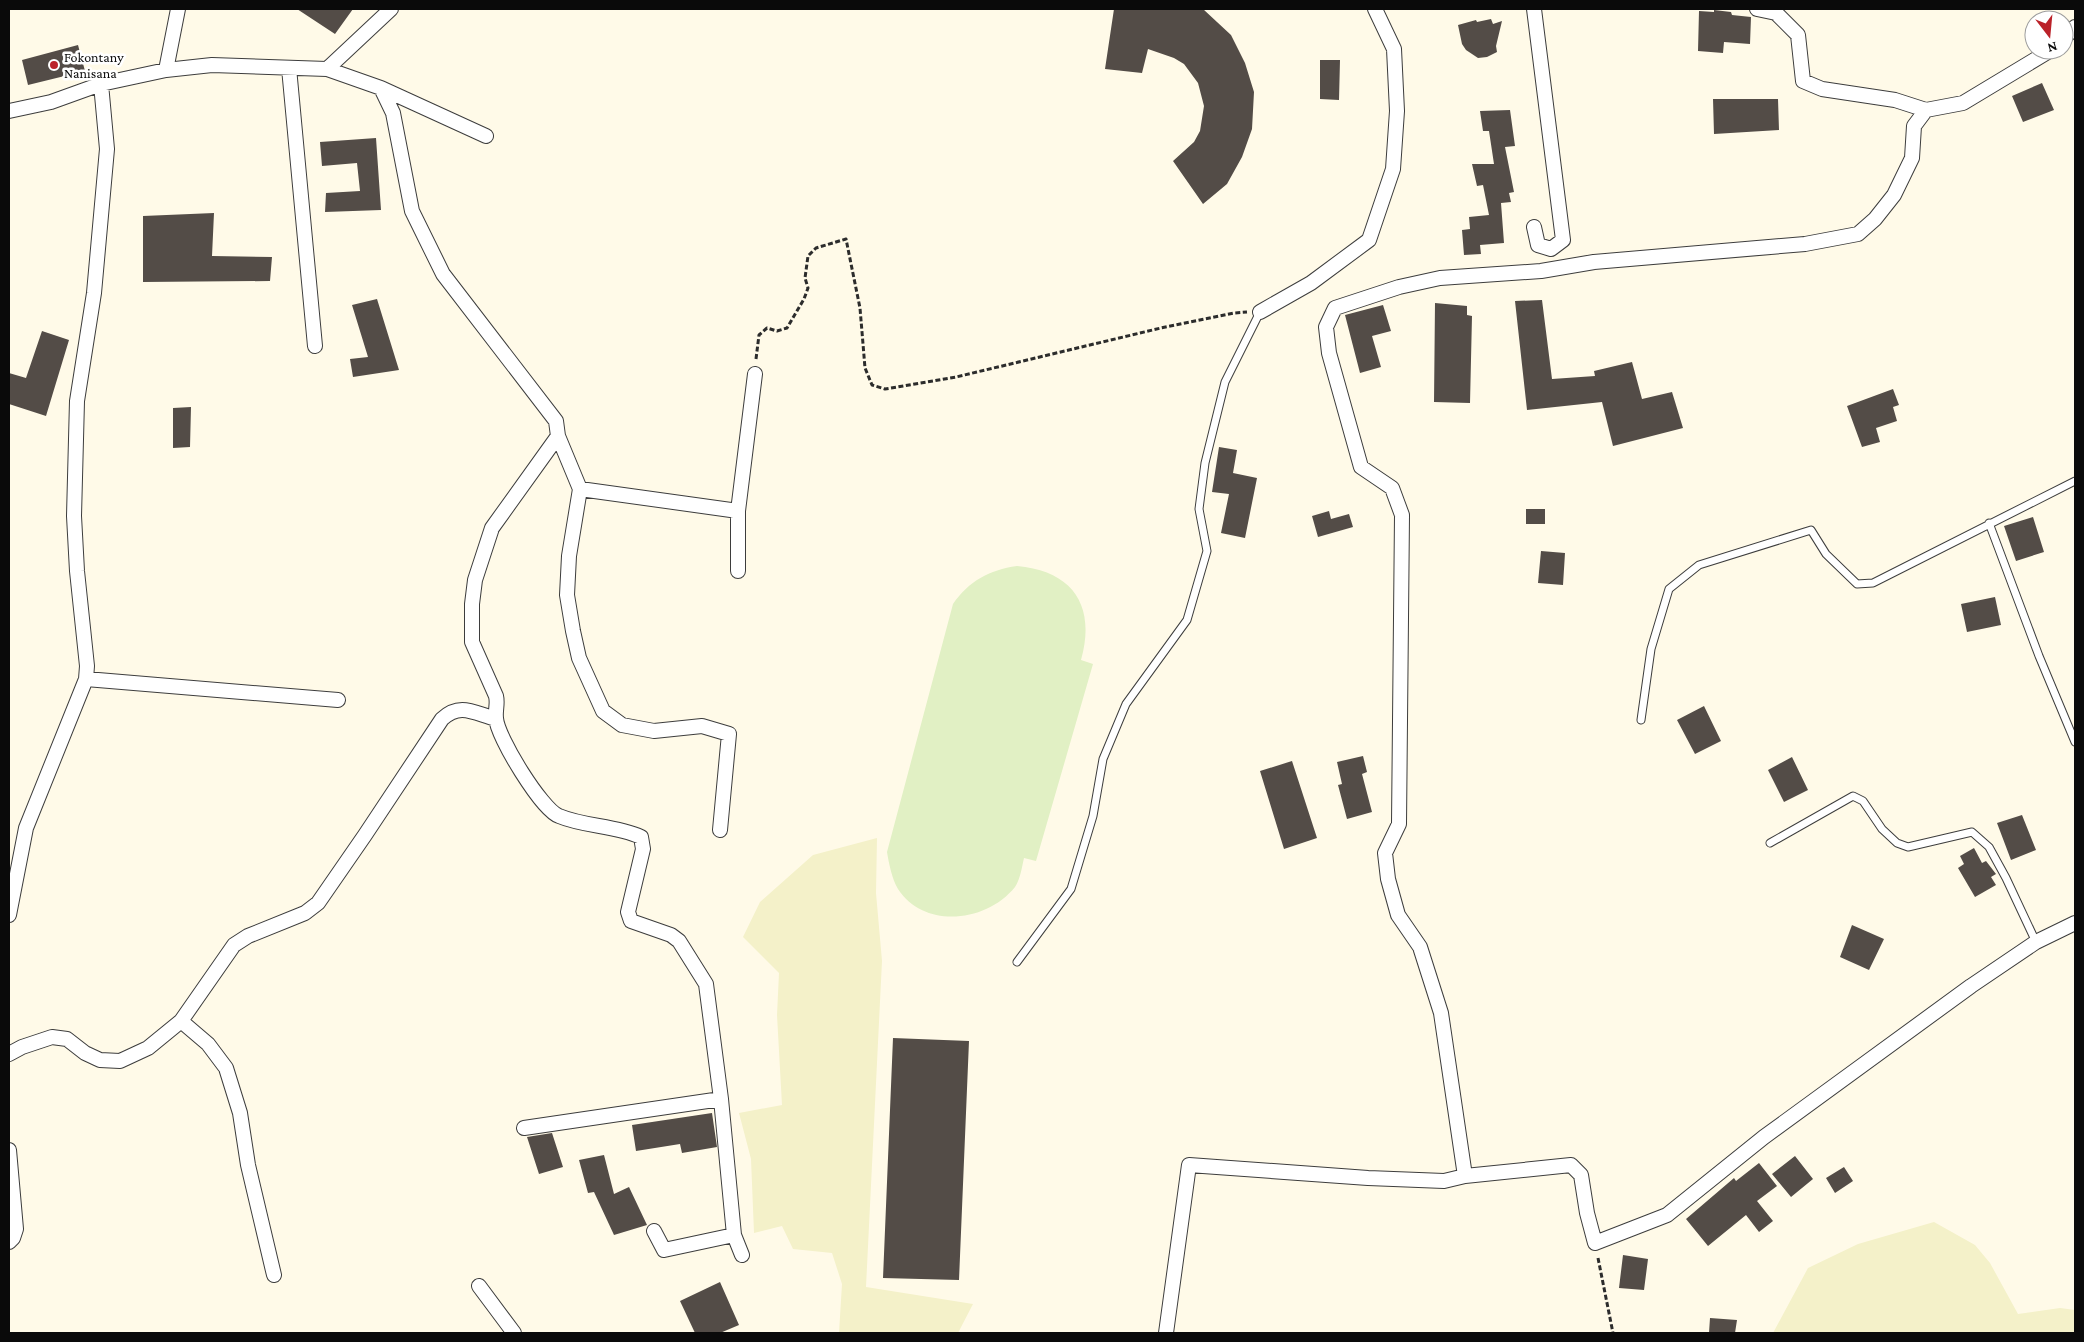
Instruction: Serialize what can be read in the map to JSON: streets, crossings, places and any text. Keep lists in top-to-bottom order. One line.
{"places":["Fokontany Nanisana"],"north":"bottom"}
